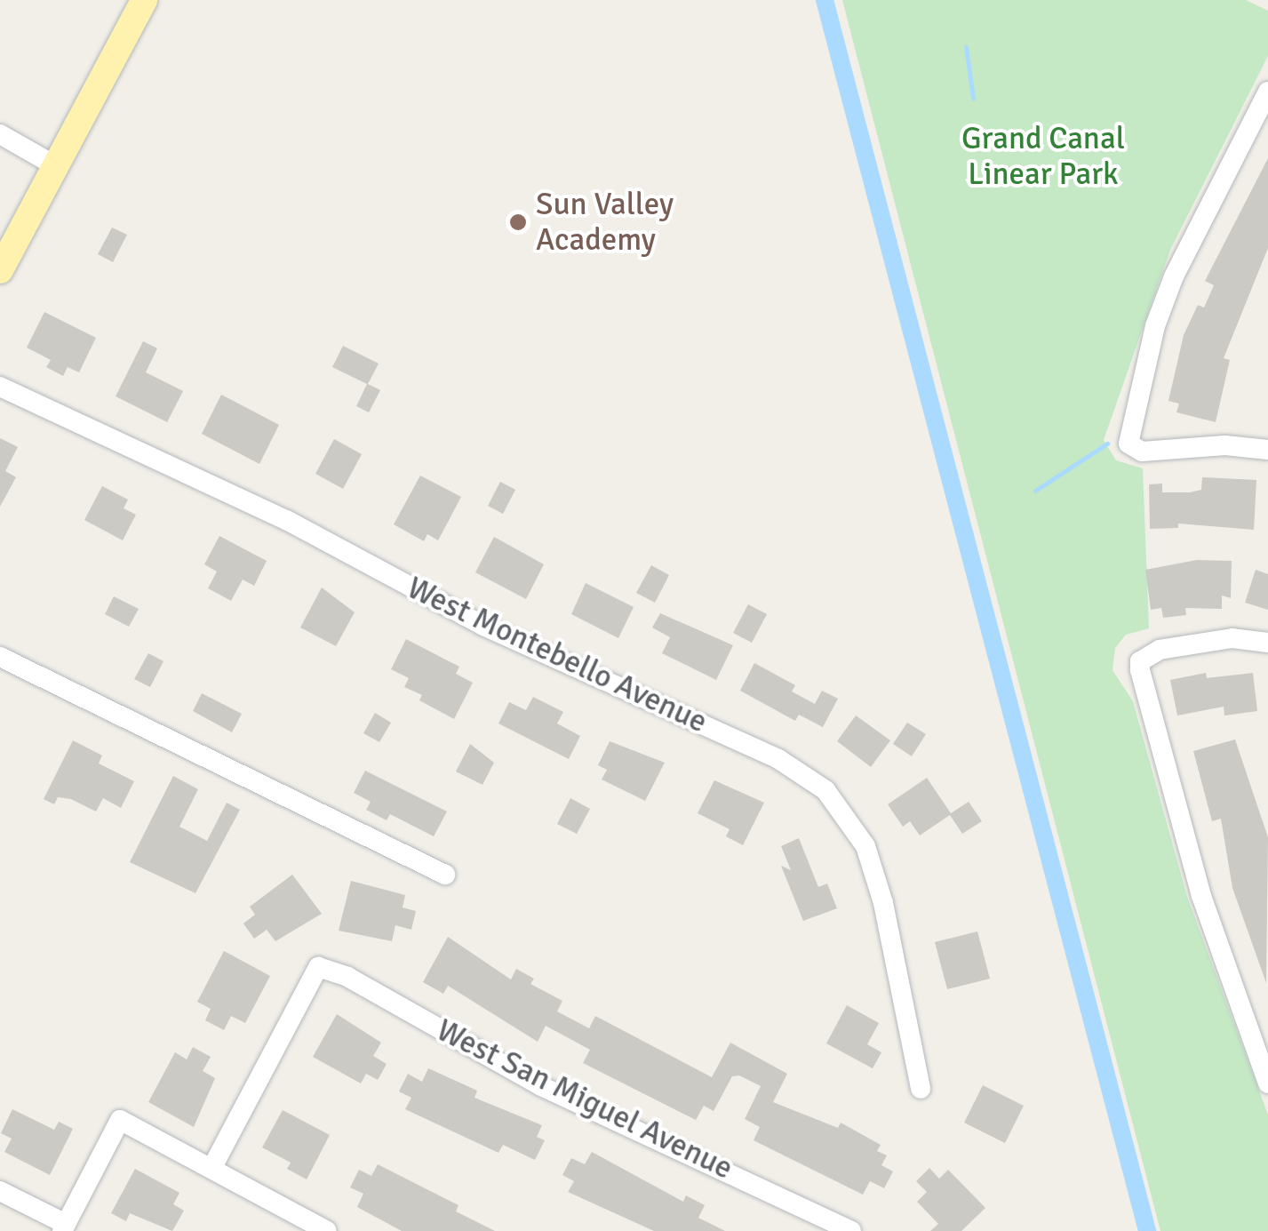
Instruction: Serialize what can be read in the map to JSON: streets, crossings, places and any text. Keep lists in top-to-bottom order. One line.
{"streets":{"street":["West Montebello Avenue","West San Miguel Avenue"]},"parks":["Grand Canal Linear Park"],"places":["Sun Valley Academy"]}
